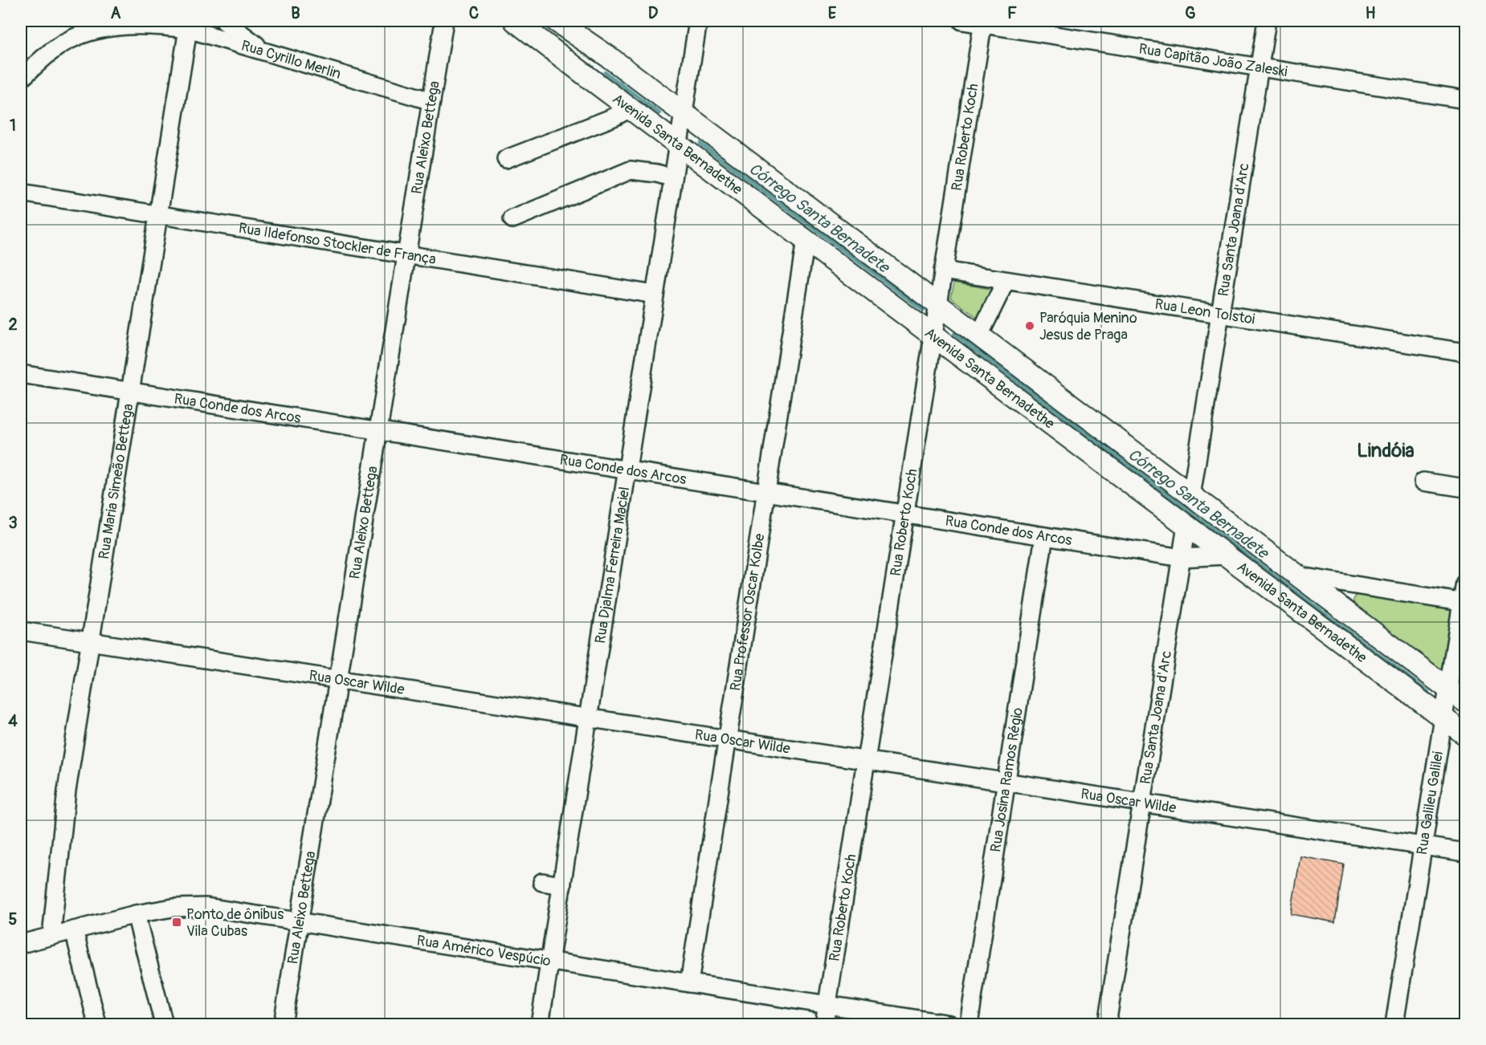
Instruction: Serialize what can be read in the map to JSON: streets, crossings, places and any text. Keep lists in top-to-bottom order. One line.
{"streets":{"main road":["Avenida Santa Bernadethe"],"street":["Rua Cyrillo Merlin","Rua Capitão João Zaleski","Rua Aleixo Bettega","Rua Roberto Koch","Rua Santa Joana d'Arc","Rua Ildefonso Stockler de França","Rua Leon Tolstoi","Rua Conde dos Arcos","Rua Maria Simeão Bettega","Rua Djalma Ferreira Maciel","Rua Professor Oscar Kolbe","Rua Oscar Wilde","Rua Josina Ramos Régio","Rua Galileu Galilei","Rua Américo Vespúcio"]},"crossings":[["Rua Cyrillo Merlin","Rua Aleixo Bettega"],["Rua Cyrillo Merlin","Rua Maria Simeão Bettega"],["Rua Capitão João Zaleski","Rua Roberto Koch"],["Rua Capitão João Zaleski","Rua Santa Joana d'Arc"],["Rua Aleixo Bettega","Rua Ildefonso Stockler de França"],["Rua Aleixo Bettega","Rua Conde dos Arcos"],["Rua Aleixo Bettega","Rua Oscar Wilde"],["Rua Aleixo Bettega","Rua Américo Vespúcio"],["Rua Roberto Koch","Avenida Santa Bernadethe"],["Rua Roberto Koch","Rua Leon Tolstoi"],["Rua Roberto Koch","Rua Conde dos Arcos"],["Rua Roberto Koch","Rua Oscar Wilde"],["Rua Roberto Koch","Rua Américo Vespúcio"],["Avenida Santa Bernadethe","Rua Santa Joana d'Arc"],["Avenida Santa Bernadethe","Rua Conde dos Arcos"],["Avenida Santa Bernadethe","Rua Djalma Ferreira Maciel"],["Avenida Santa Bernadethe","Rua Professor Oscar Kolbe"],["Avenida Santa Bernadethe","Rua Galileu Galilei"],["Rua Santa Joana d'Arc","Rua Leon Tolstoi"],["Rua Santa Joana d'Arc","Rua Conde dos Arcos"],["Rua Santa Joana d'Arc","Rua Oscar Wilde"],["Rua Ildefonso Stockler de França","Rua Maria Simeão Bettega"],["Rua Ildefonso Stockler de França","Rua Djalma Ferreira Maciel"],["Rua Conde dos Arcos","Rua Maria Simeão Bettega"],["Rua Conde dos Arcos","Rua Djalma Ferreira Maciel"],["Rua Conde dos Arcos","Rua Professor Oscar Kolbe"],["Rua Conde dos Arcos","Rua Josina Ramos Régio"],["Rua Maria Simeão Bettega","Rua Oscar Wilde"],["Rua Maria Simeão Bettega","Rua Américo Vespúcio"],["Rua Djalma Ferreira Maciel","Rua Oscar Wilde"],["Rua Djalma Ferreira Maciel","Rua Américo Vespúcio"],["Rua Professor Oscar Kolbe","Rua Oscar Wilde"],["Rua Professor Oscar Kolbe","Rua Américo Vespúcio"],["Rua Oscar Wilde","Rua Josina Ramos Régio"],["Rua Oscar Wilde","Rua Galileu Galilei"]],"districts":["Lindóia"],"water":["Córrego Santa Bernadete"],"places":{"other":["Paróquia Menino Jesus de Praga"],"transit":["Ponto de ônibus Vila Cubas"]},"grid":{"columns":["A","B","C","D","E","F","G","H"],"rows":["1","2","3","4","5"]}}
